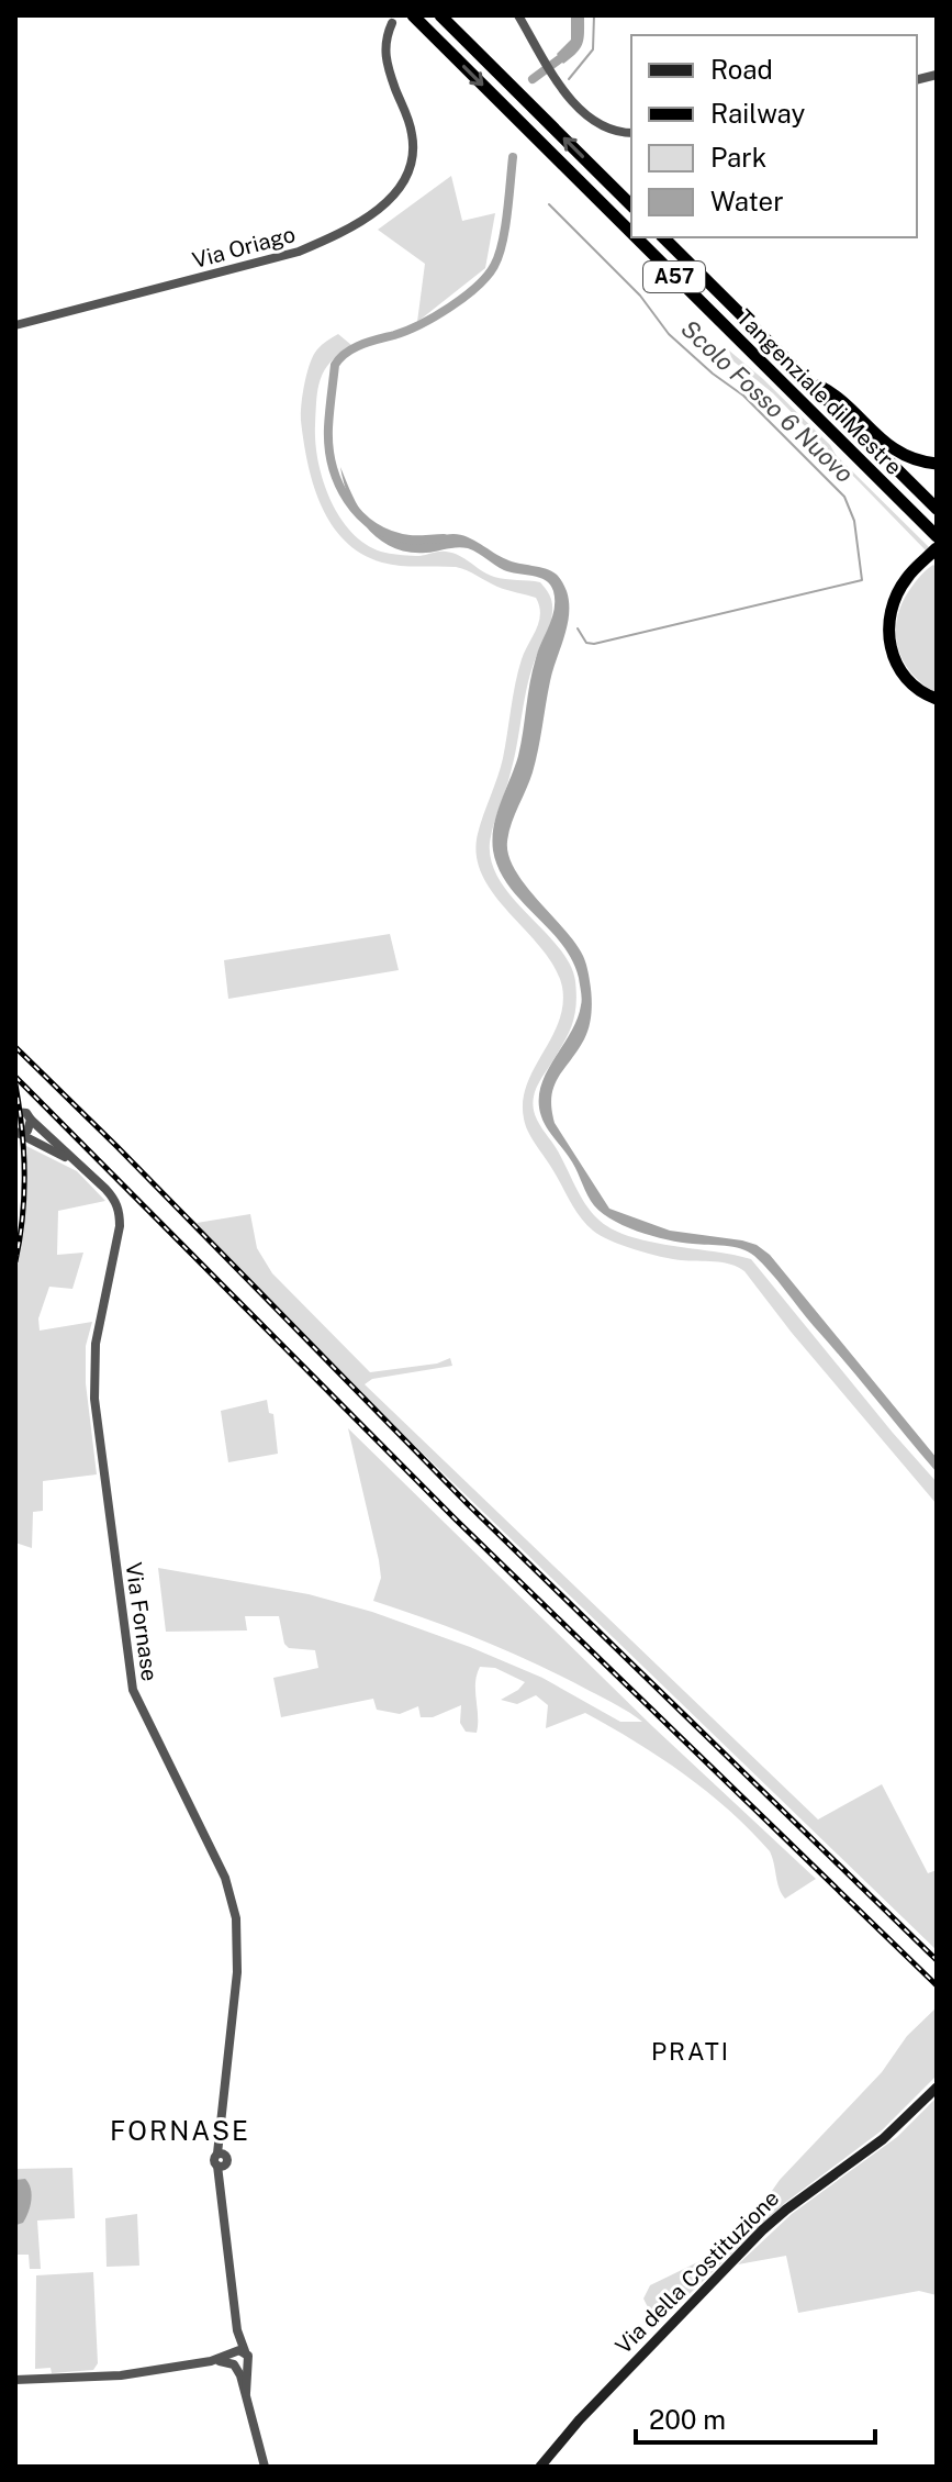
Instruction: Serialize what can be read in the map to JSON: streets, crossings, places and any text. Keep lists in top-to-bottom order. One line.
{"streets":{"highway":["A57","Tangenziale di Mestre"],"main road":["Via della Costituzione"],"street":["Via Oriago","Via Fornase"]},"crossings":[["A57","Tangenziale di Mestre"]],"districts":["PRATI","FORNASE"],"water":["Scolo Fosso 6 Nuovo"],"legend":["Road","Railway","Park","Water"],"scale_bar":"200 m"}
